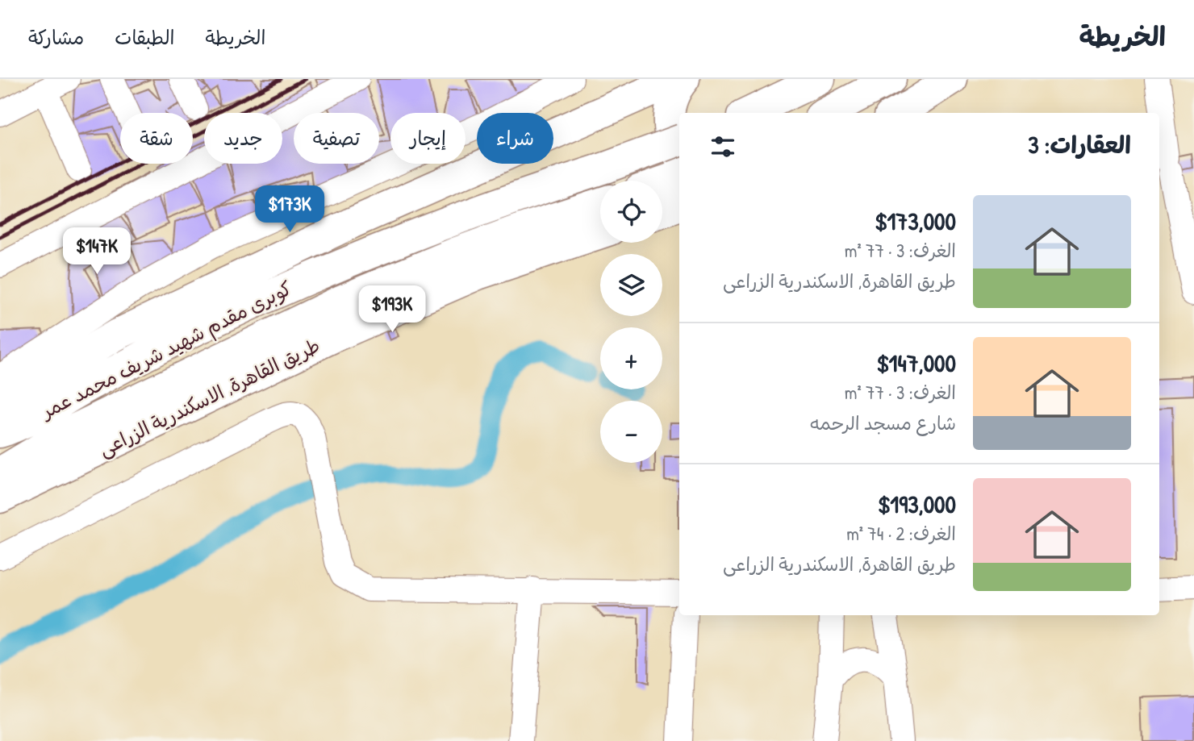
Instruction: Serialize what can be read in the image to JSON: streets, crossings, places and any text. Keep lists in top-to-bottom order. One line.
{"streets":{"highway":["كوبرى مقدم شهيد شريف محمد عمر","طريق القاهرة, الاسكندرية الزراعى"]},"page":{"header":"الخريطة","nav":["الخريطة","الطبقات","مشاركة"],"chip":["شراء","إيجار","تصفية","جديد","شقة"],"heading":"العقارات: 3","map_buttons":["+","−"],"list":[{"name":"$173,000","note":"الغرف: 3 · 77 m² · طريق القاهرة, الاسكندرية الزراعى"},{"name":"$147,000","note":"الغرف: 3 · 77 m² · شارع مسجد الرحمه"},{"name":"$193,000","note":"الغرف: 2 · 74 m² · طريق القاهرة, الاسكندرية الزراعى"}],"price":["$173K","$147K","$193K"]}}
